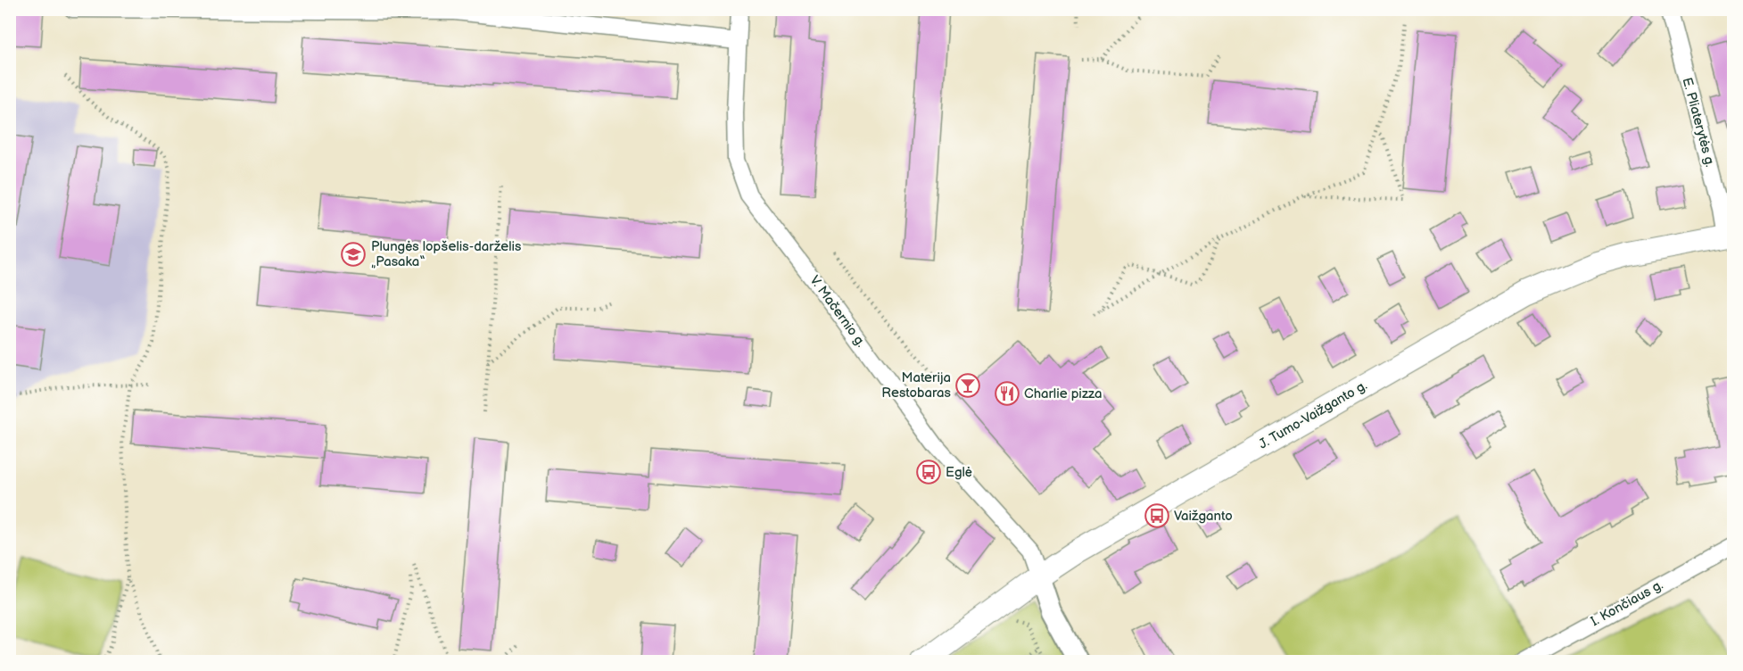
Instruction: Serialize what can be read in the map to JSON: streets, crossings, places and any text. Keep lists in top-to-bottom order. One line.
{"streets":{"main road":["J. Tumo-Vaižganto g."],"street":["E. Pliaterytės g.","V. Mačernio g.","I. Končiaus g."]},"crossings":[["E. Pliaterytės g.","J. Tumo-Vaižganto g."],["V. Mačernio g.","J. Tumo-Vaižganto g."]],"places":{"school or university":["Plungės lopšelis-darželis „Pasaka“"],"bar":["Materija Restobaras"],"restaurant":["Charlie pizza"],"bus stop":["Eglė","Vaižganto"]}}
